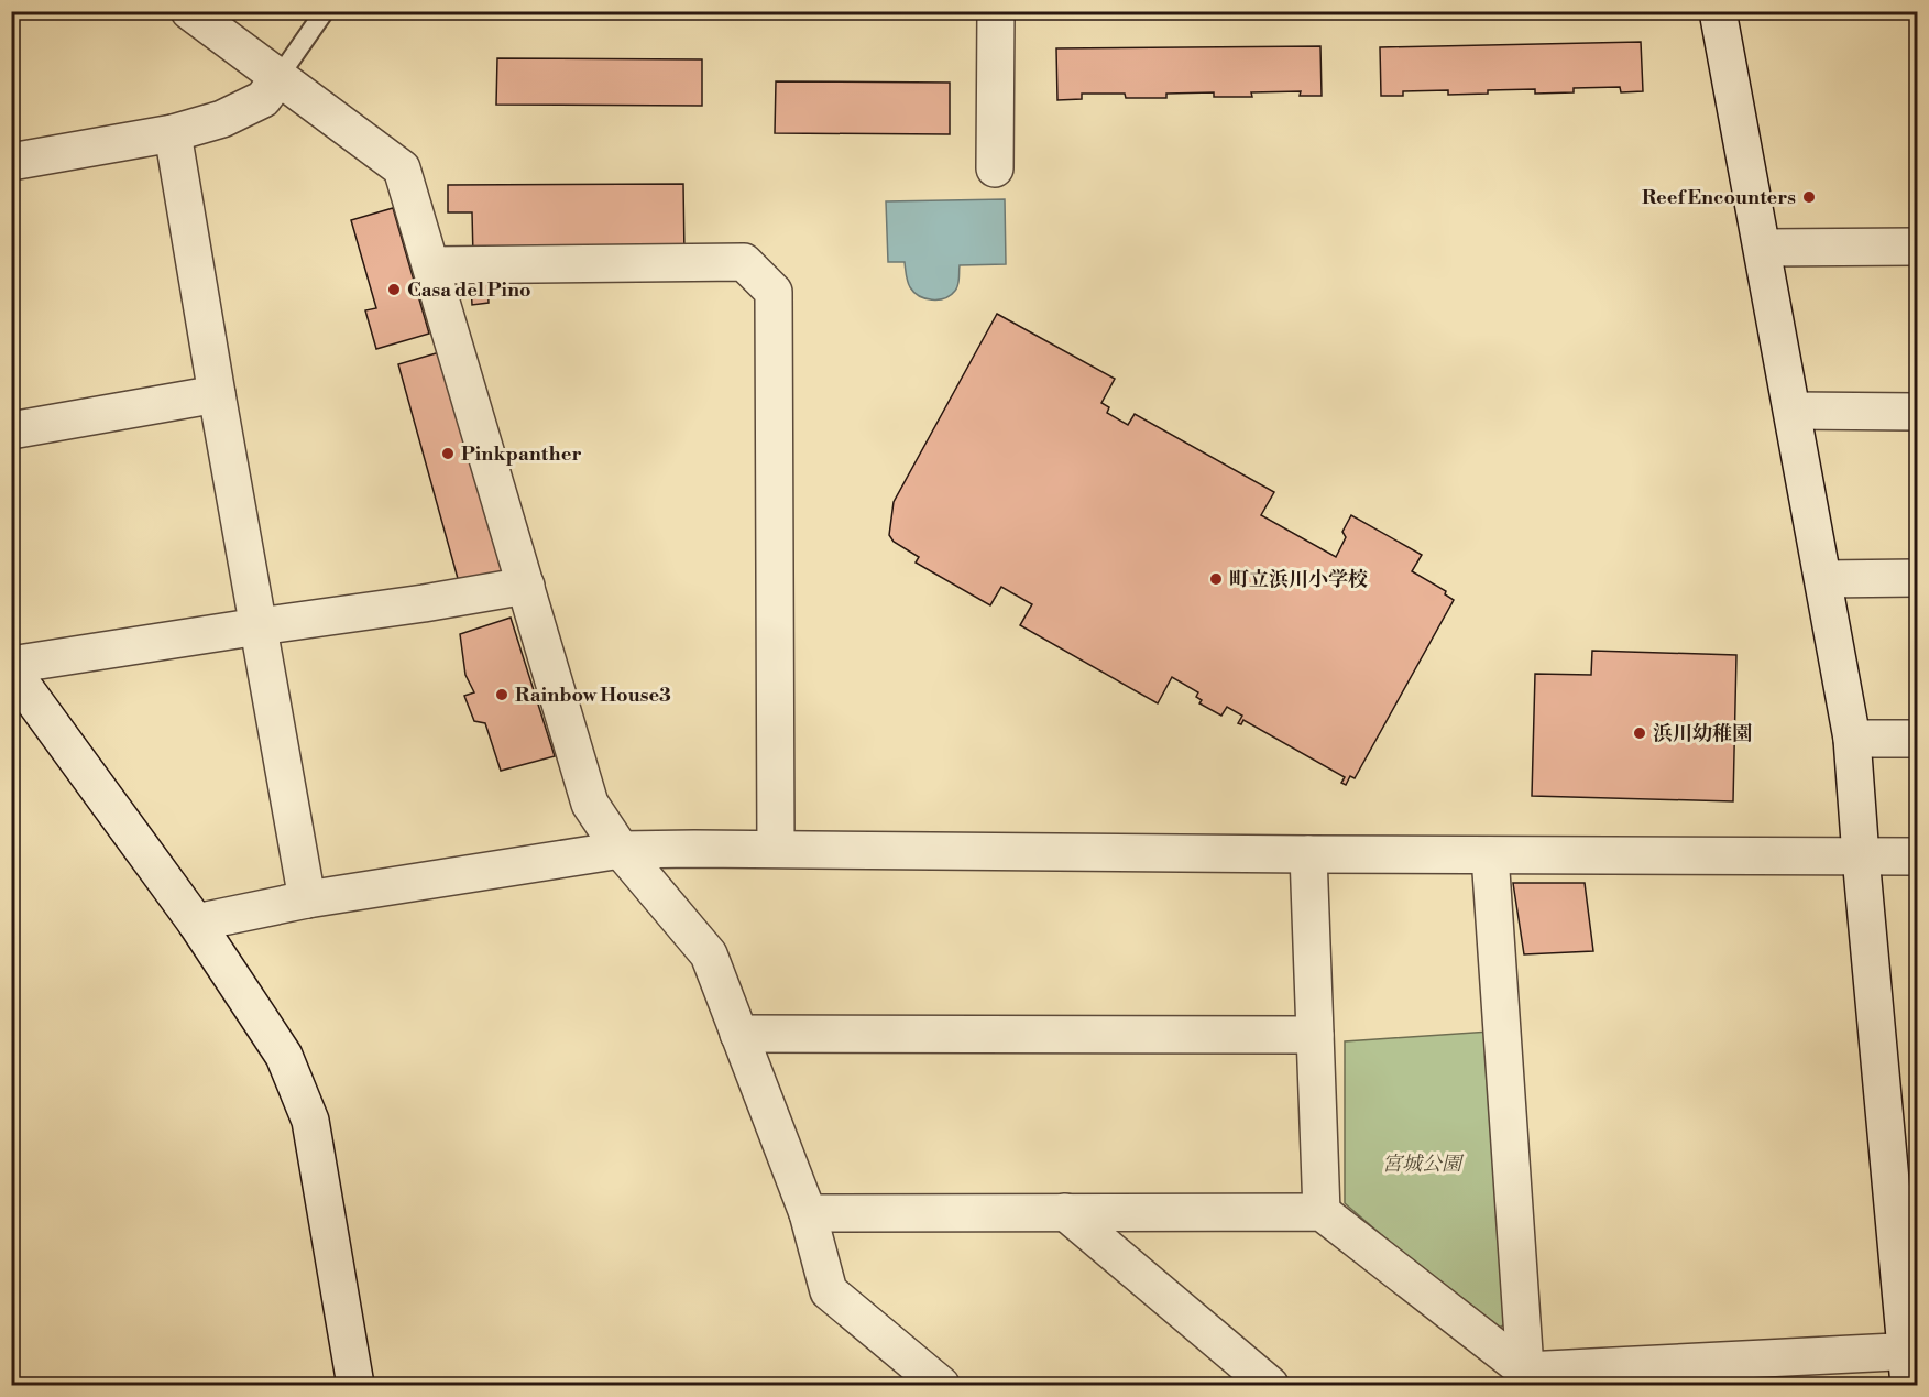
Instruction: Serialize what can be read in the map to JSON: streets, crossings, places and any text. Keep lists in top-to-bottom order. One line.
{"parks":["宮城公園"],"places":["Reef Encounters","Casa del Pino","Pinkpanther","町立浜川小学校","Rainbow House3","浜川幼稚園"]}
